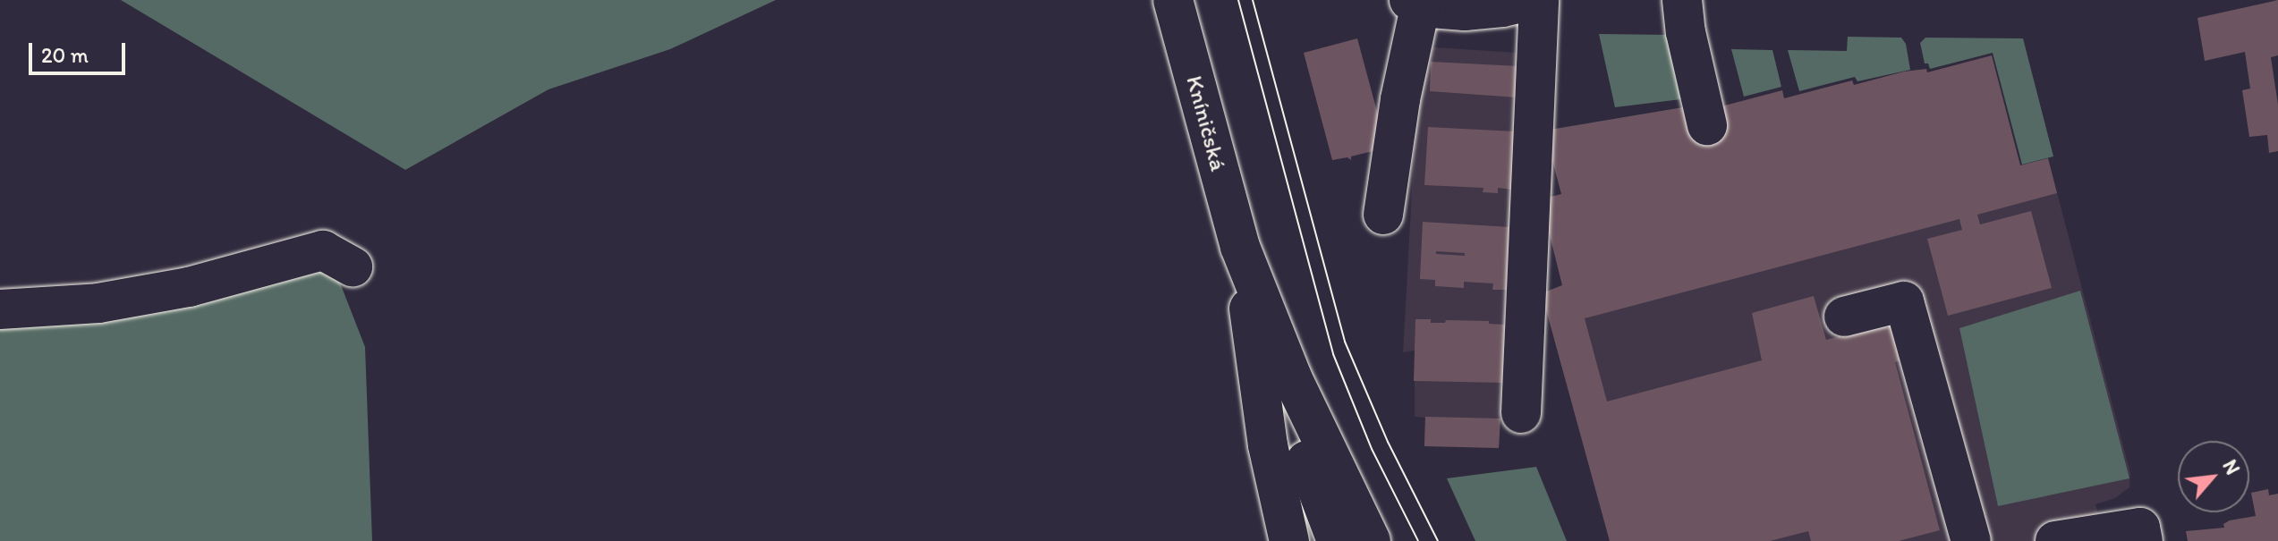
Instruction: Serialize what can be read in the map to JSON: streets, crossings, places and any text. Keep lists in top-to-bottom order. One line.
{"streets":{"main road":["Kníničská"]},"scale_bar":"20 m","north":"top right"}
